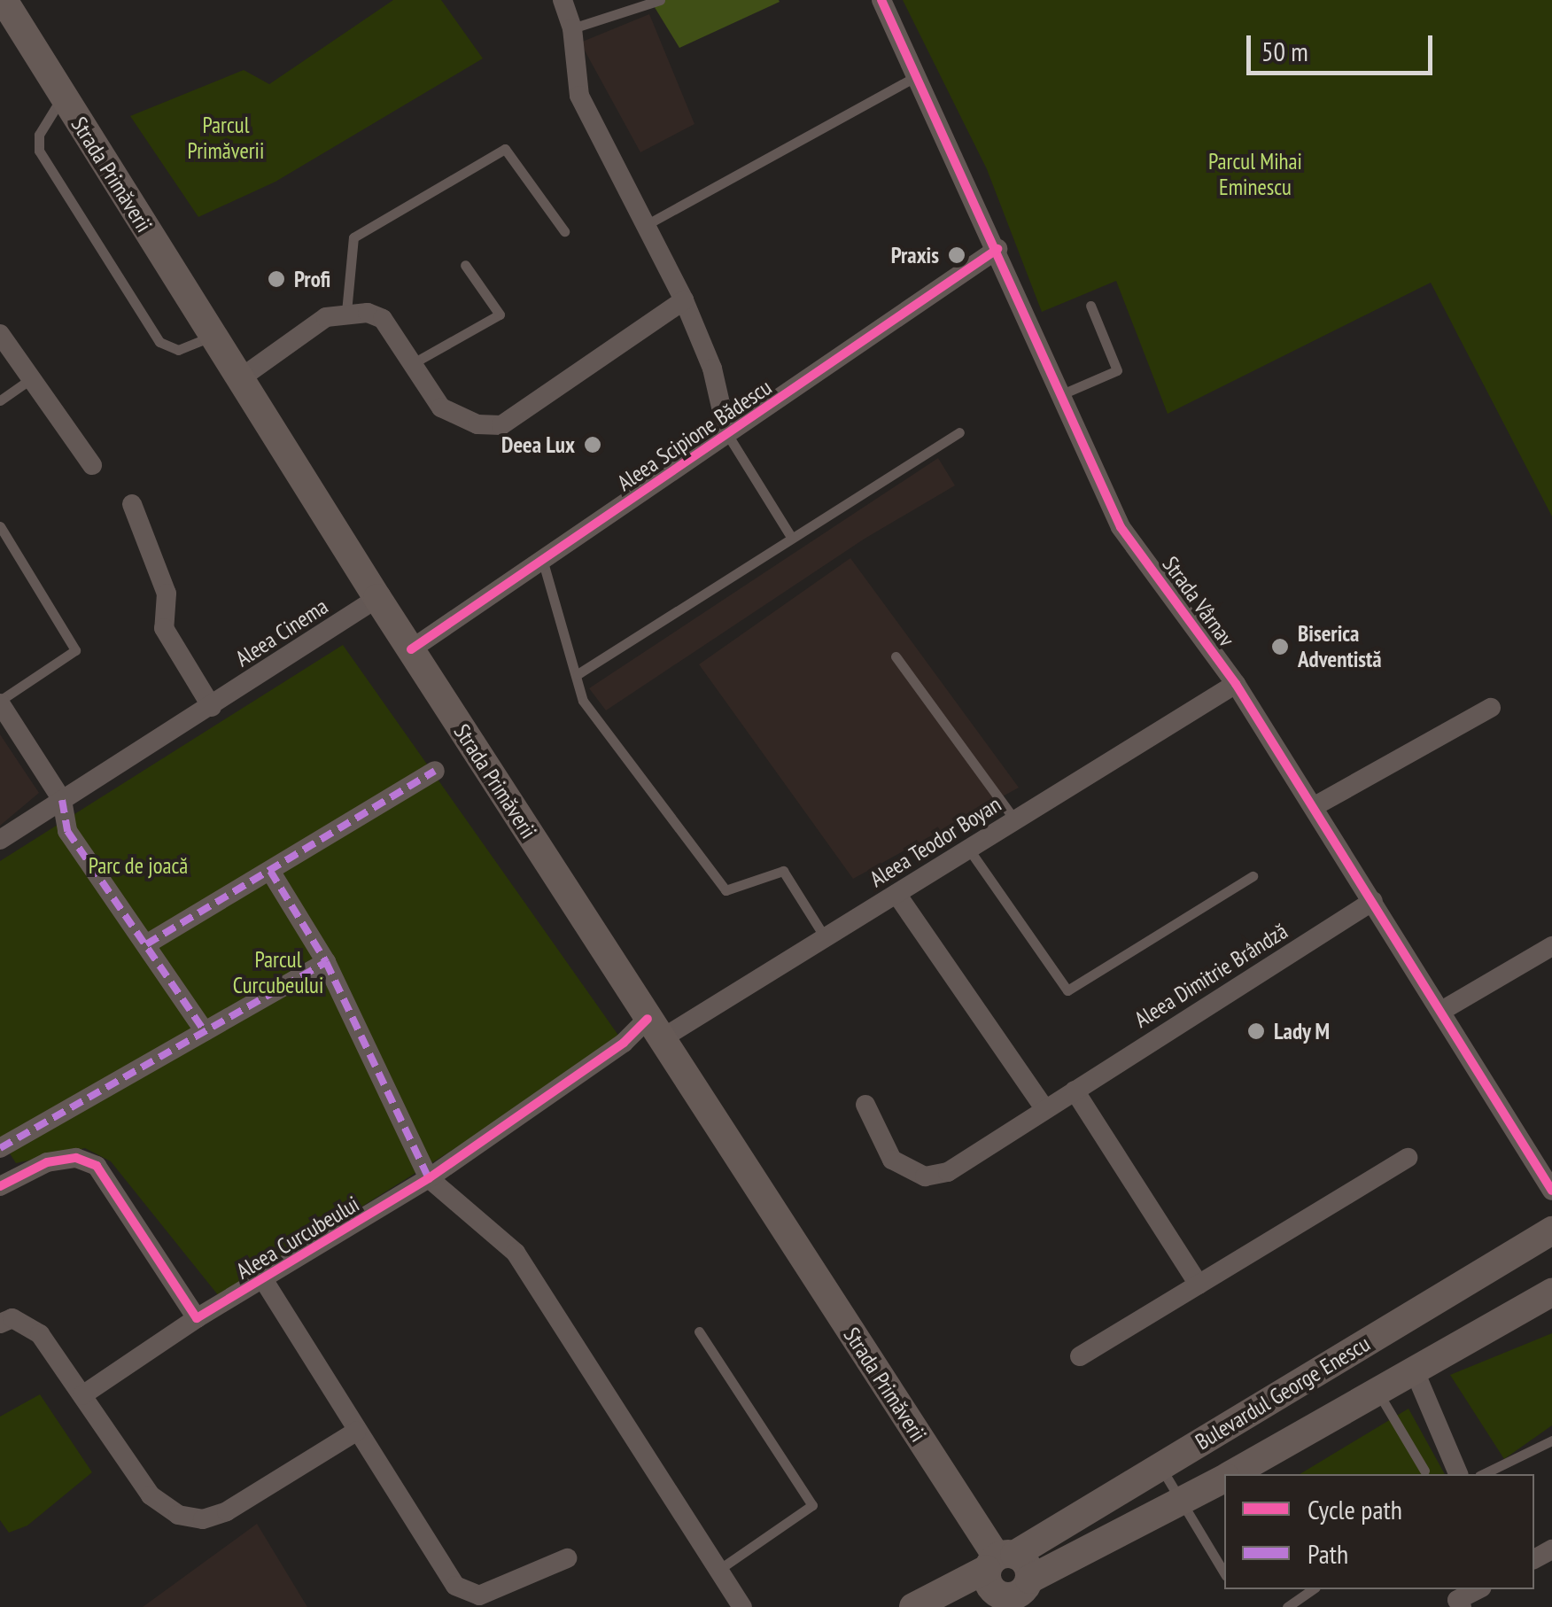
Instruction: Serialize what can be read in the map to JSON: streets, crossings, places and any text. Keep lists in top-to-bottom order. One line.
{"streets":{"main road":["Strada Primăverii","Bulevardul George Enescu"],"street":["Aleea Scipione Bădescu","Strada Vârnav","Aleea Cinema","Aleea Teodor Boyan","Aleea Dimitrie Brândză","Aleea Curcubeului"]},"crossings":[["Strada Primăverii","Aleea Scipione Bădescu"],["Strada Primăverii","Aleea Cinema"],["Strada Primăverii","Aleea Teodor Boyan"],["Strada Primăverii","Aleea Curcubeului"],["Strada Primăverii","Bulevardul George Enescu"],["Aleea Scipione Bădescu","Strada Vârnav"],["Strada Vârnav","Aleea Teodor Boyan"],["Strada Vârnav","Aleea Dimitrie Brândză"],["Aleea Teodor Boyan","Aleea Curcubeului"]],"parks":["Parcul Primăverii","Parcul Mihai Eminescu","Parc de joacă","Parcul Curcubeului"],"places":["Praxis","Profi","Deea Lux","Biserica Adventistă","Lady M"],"legend":["Cycle path","Path"],"scale_bar":"50 m"}
